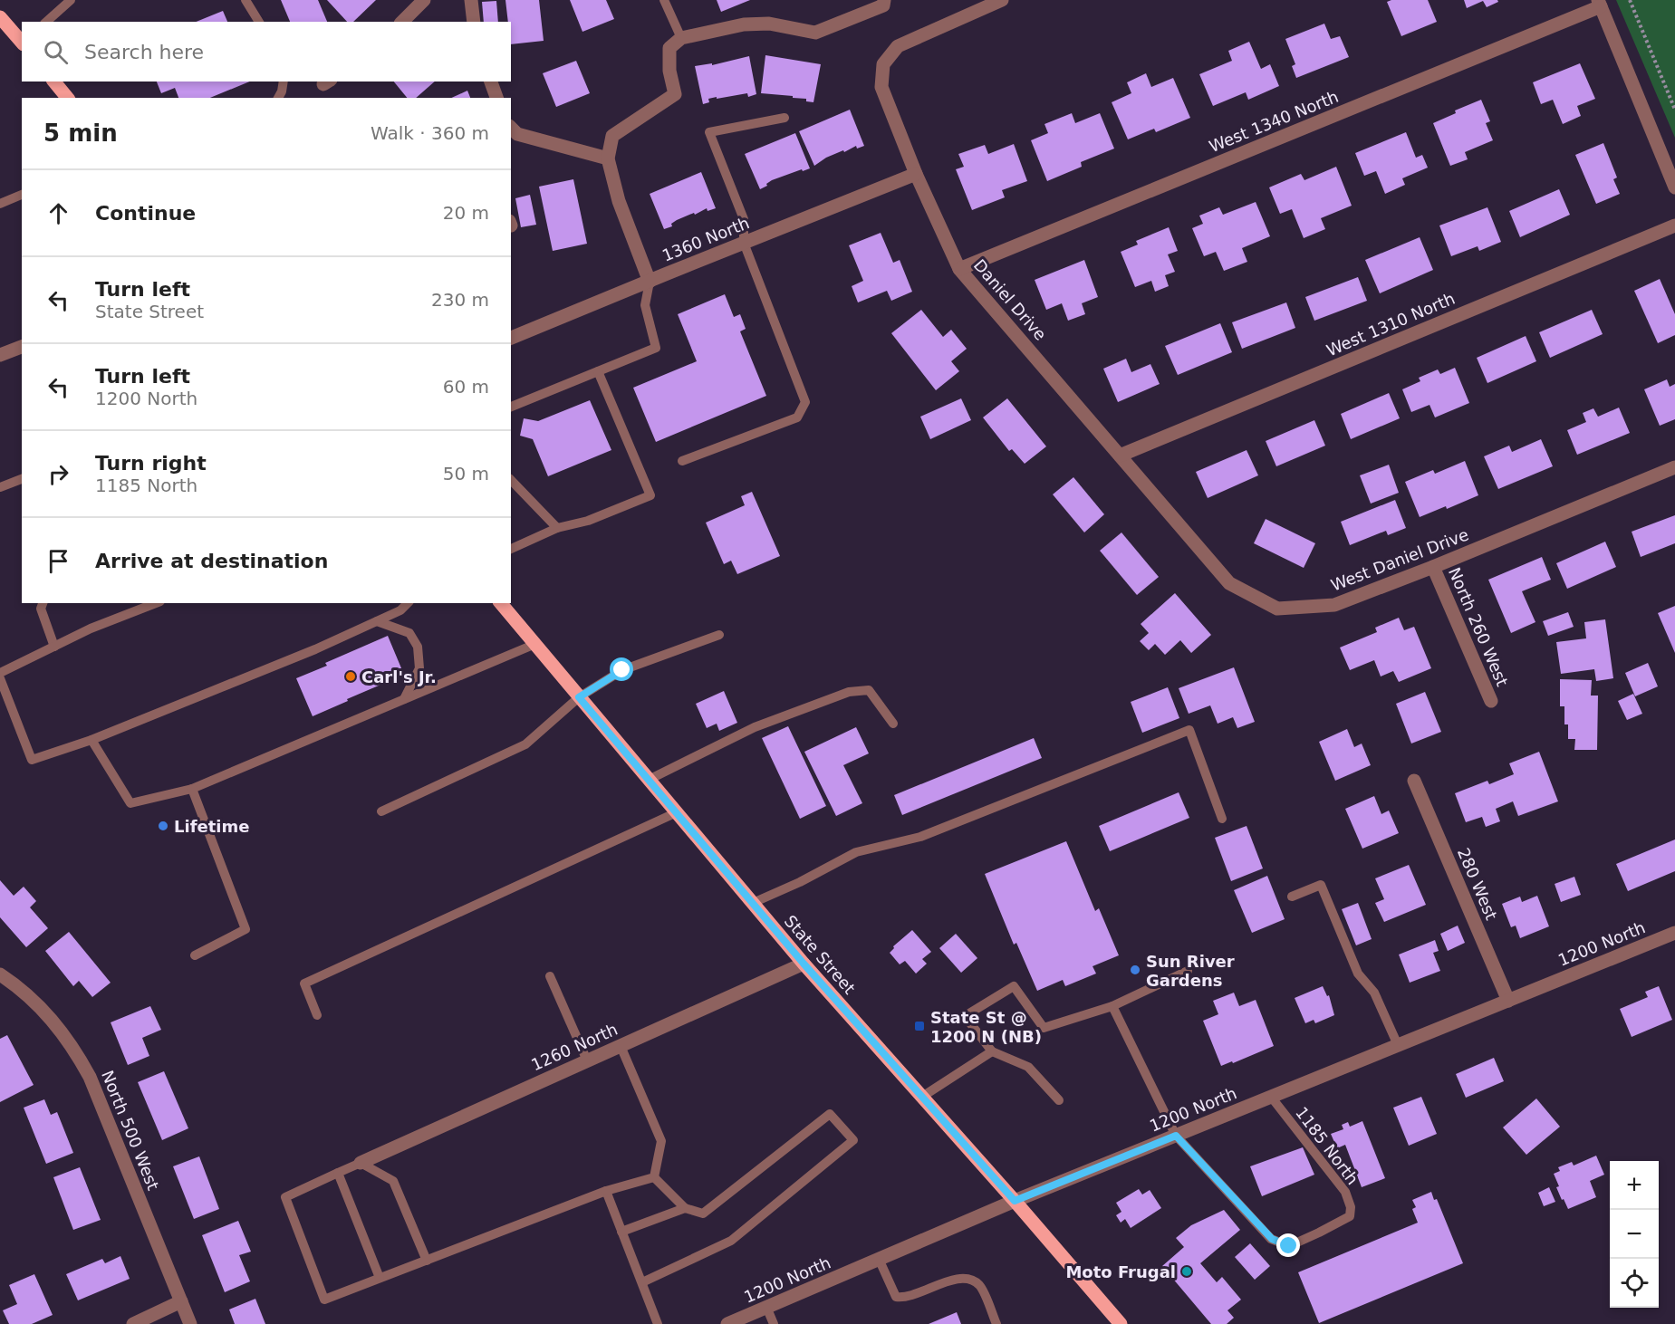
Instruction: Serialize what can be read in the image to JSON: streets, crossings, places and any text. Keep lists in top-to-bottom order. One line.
{"streets":{"main road":["State Street"],"street":["West 1340 North","1360 North","Daniel Drive","West 1310 North","West Daniel Drive","North 260 West","280 West","1200 North","1260 North","North 500 West"],"lane":["1185 North"]},"crossings":[["West 1340 North","Daniel Drive"],["1360 North","Daniel Drive"],["Daniel Drive","West 1310 North"],["Daniel Drive","West Daniel Drive"],["West 1310 North","West Daniel Drive"],["West Daniel Drive","North 260 West"],["280 West","1200 North"],["1200 North","State Street"],["1200 North","1185 North"],["State Street","1260 North"]],"places":{"other":["Carl's Jr.","Lifetime","Sun River Gardens","Moto Frugal"],"transit":["State St @ 1200 N (NB)"]},"page":{"search":"Search here","heading":["5 min","Walk · 360 m"],"list":[["Continue","20 m"],["Turn left","State Street","230 m"],["Turn left","1200 North","60 m"],["Turn right","1185 North","50 m"],"Arrive at destination"],"map_buttons":["+","−"]}}
